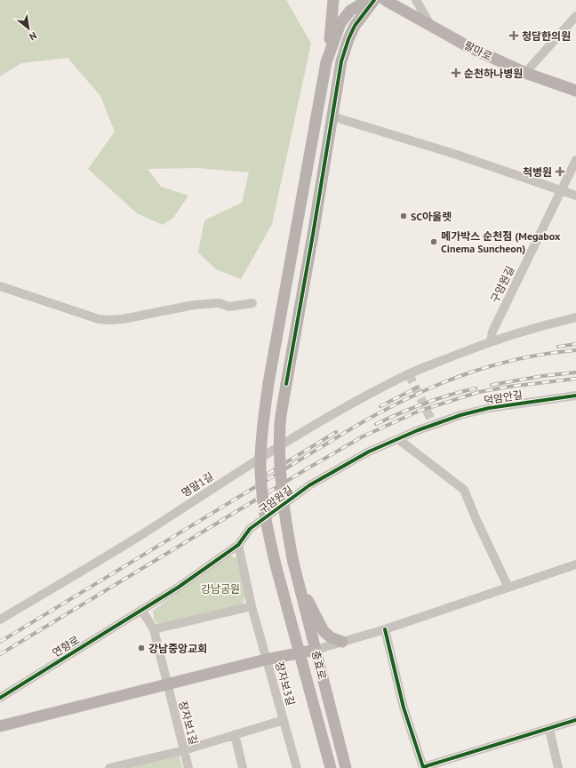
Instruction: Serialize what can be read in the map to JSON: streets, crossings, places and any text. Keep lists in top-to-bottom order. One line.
{"streets":{"main road":["팔마로","충효로"],"street":["구암원길","덕암안길","명말1길","연향로","장자보3길","장자보1길"]},"crossings":[["구암원길","덕암안길"],["구암원길","명말1길"],["구암원길","연향로"],["구암원길","장자보3길"]],"parks":["강남공원"],"places":{"health":["청담한의원","순천하나병원","척병원"],"other":["SC아울렛","메가박스 순천점 (Megabox Cinema Suncheon)","강남중앙교회"]},"north":"bottom right"}
